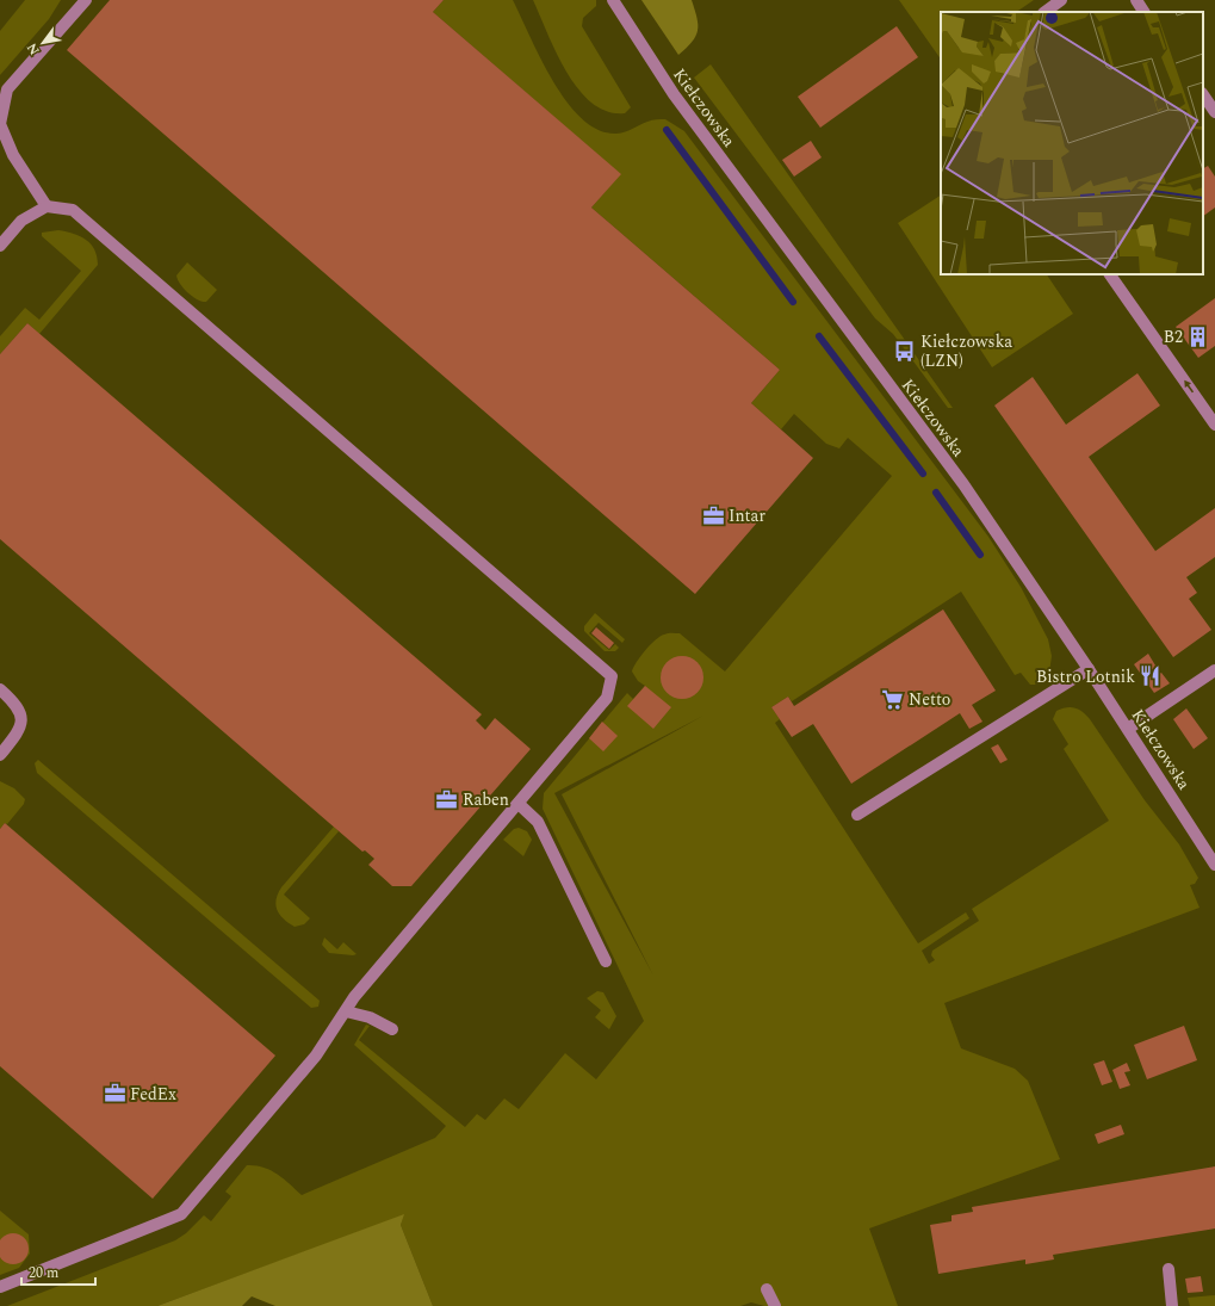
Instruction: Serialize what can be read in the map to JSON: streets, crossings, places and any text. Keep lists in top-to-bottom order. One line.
{"streets":{"street":["Kiełczowska"]},"places":{"building":["B2"],"bus stop":["Kiełczowska (LZN)"],"office":["Intar","Raben","FedEx"],"restaurant":["Bistro Lotnik"],"supermarket":["Netto"]},"scale_bar":"20 m","north":"bottom left"}
